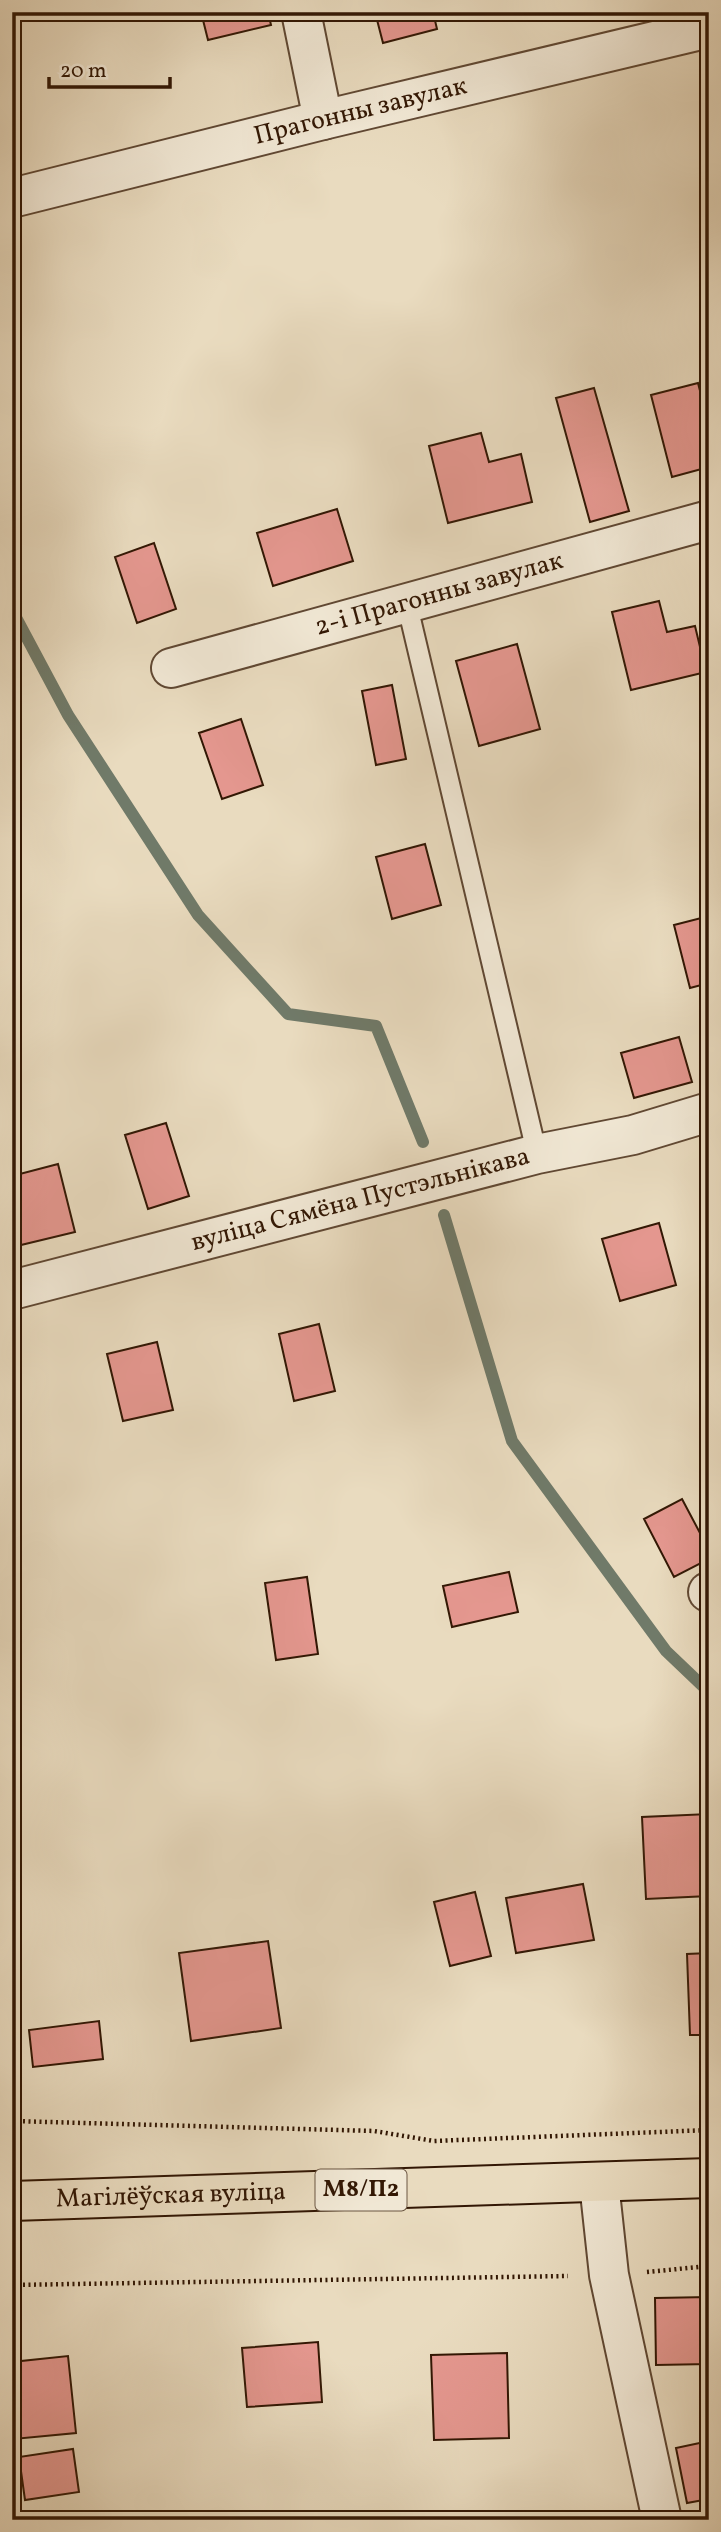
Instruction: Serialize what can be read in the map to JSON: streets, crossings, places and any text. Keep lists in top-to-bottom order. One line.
{"streets":{"main road":["М8/П2","Магілёўская вуліца"],"street":["Прагонны завулак","2-і Прагонны завулак","вуліца Сямёна Пустэльнікава"]},"scale_bar":"20 m"}
